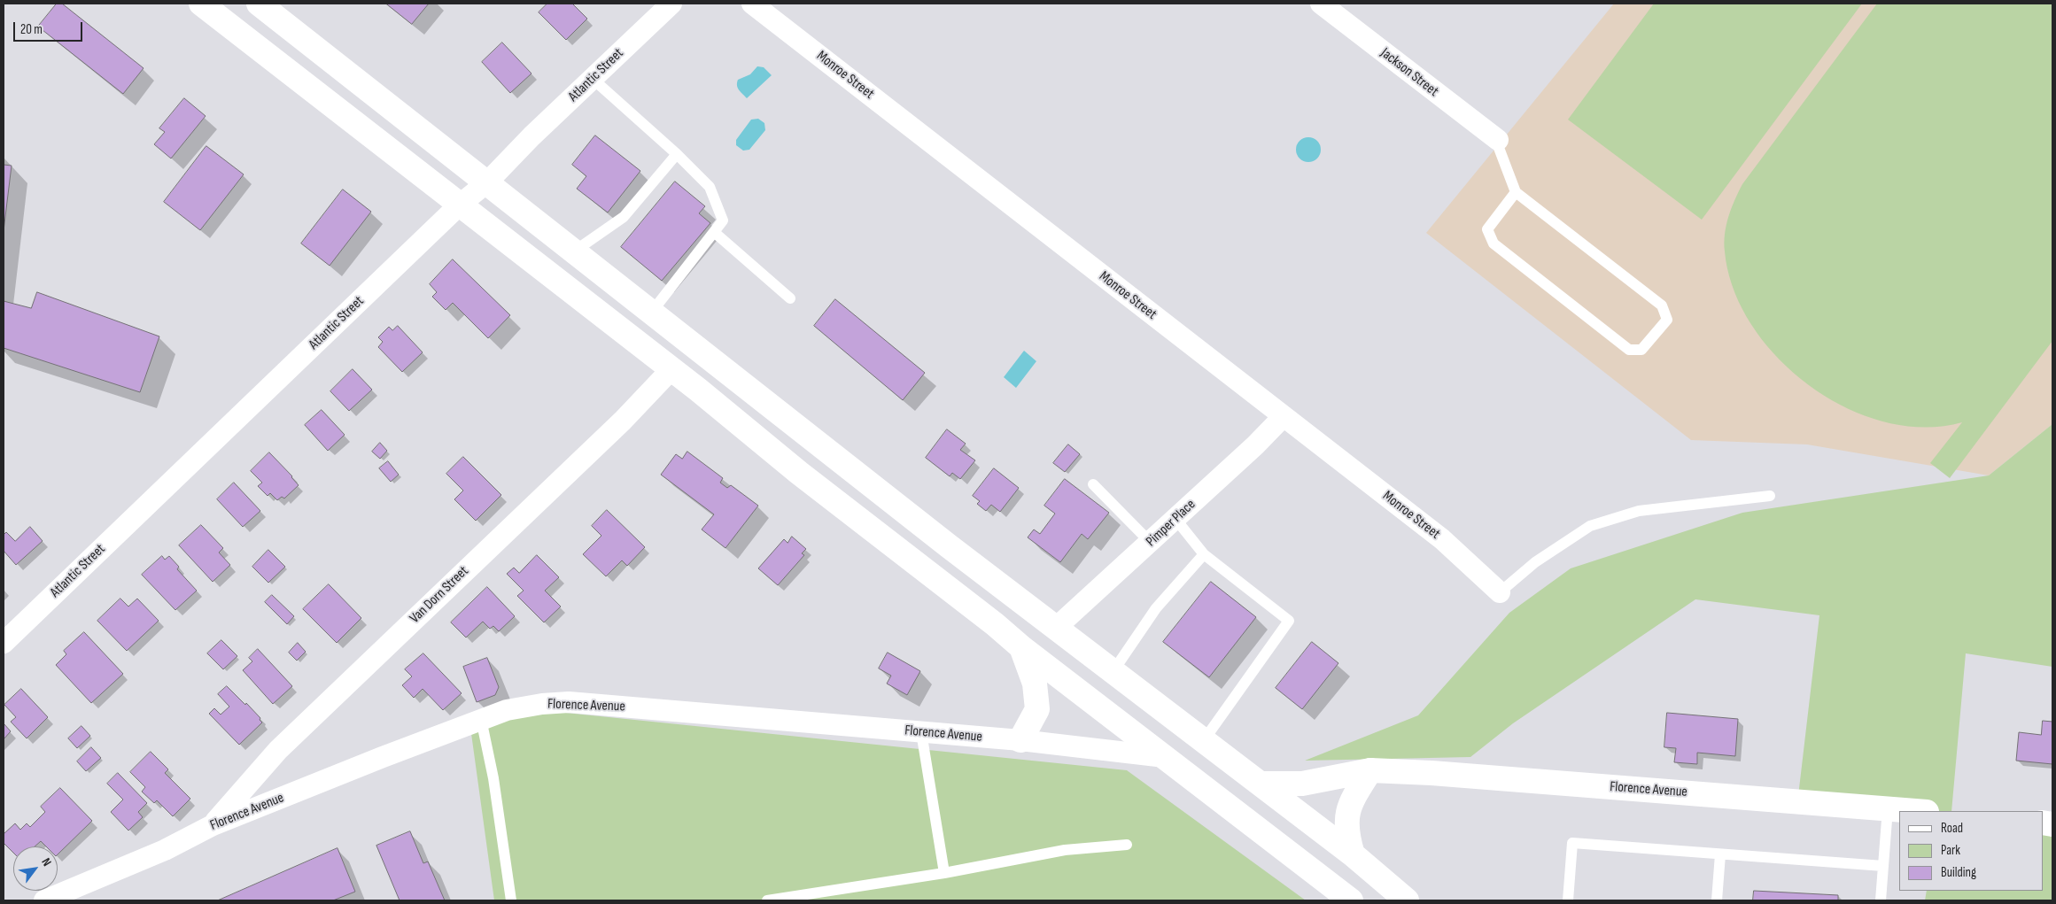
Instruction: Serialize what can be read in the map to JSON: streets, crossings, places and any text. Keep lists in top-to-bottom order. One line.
{"streets":{"main road":["Florence Avenue"],"street":["Jackson Street","Atlantic Street","Monroe Street","Pimper Place","Van Dorn Street"]},"crossings":[["Monroe Street","Pimper Place"],["Van Dorn Street","Florence Avenue"]],"legend":["Road","Park","Building"],"scale_bar":"20 m","north":"top right"}
